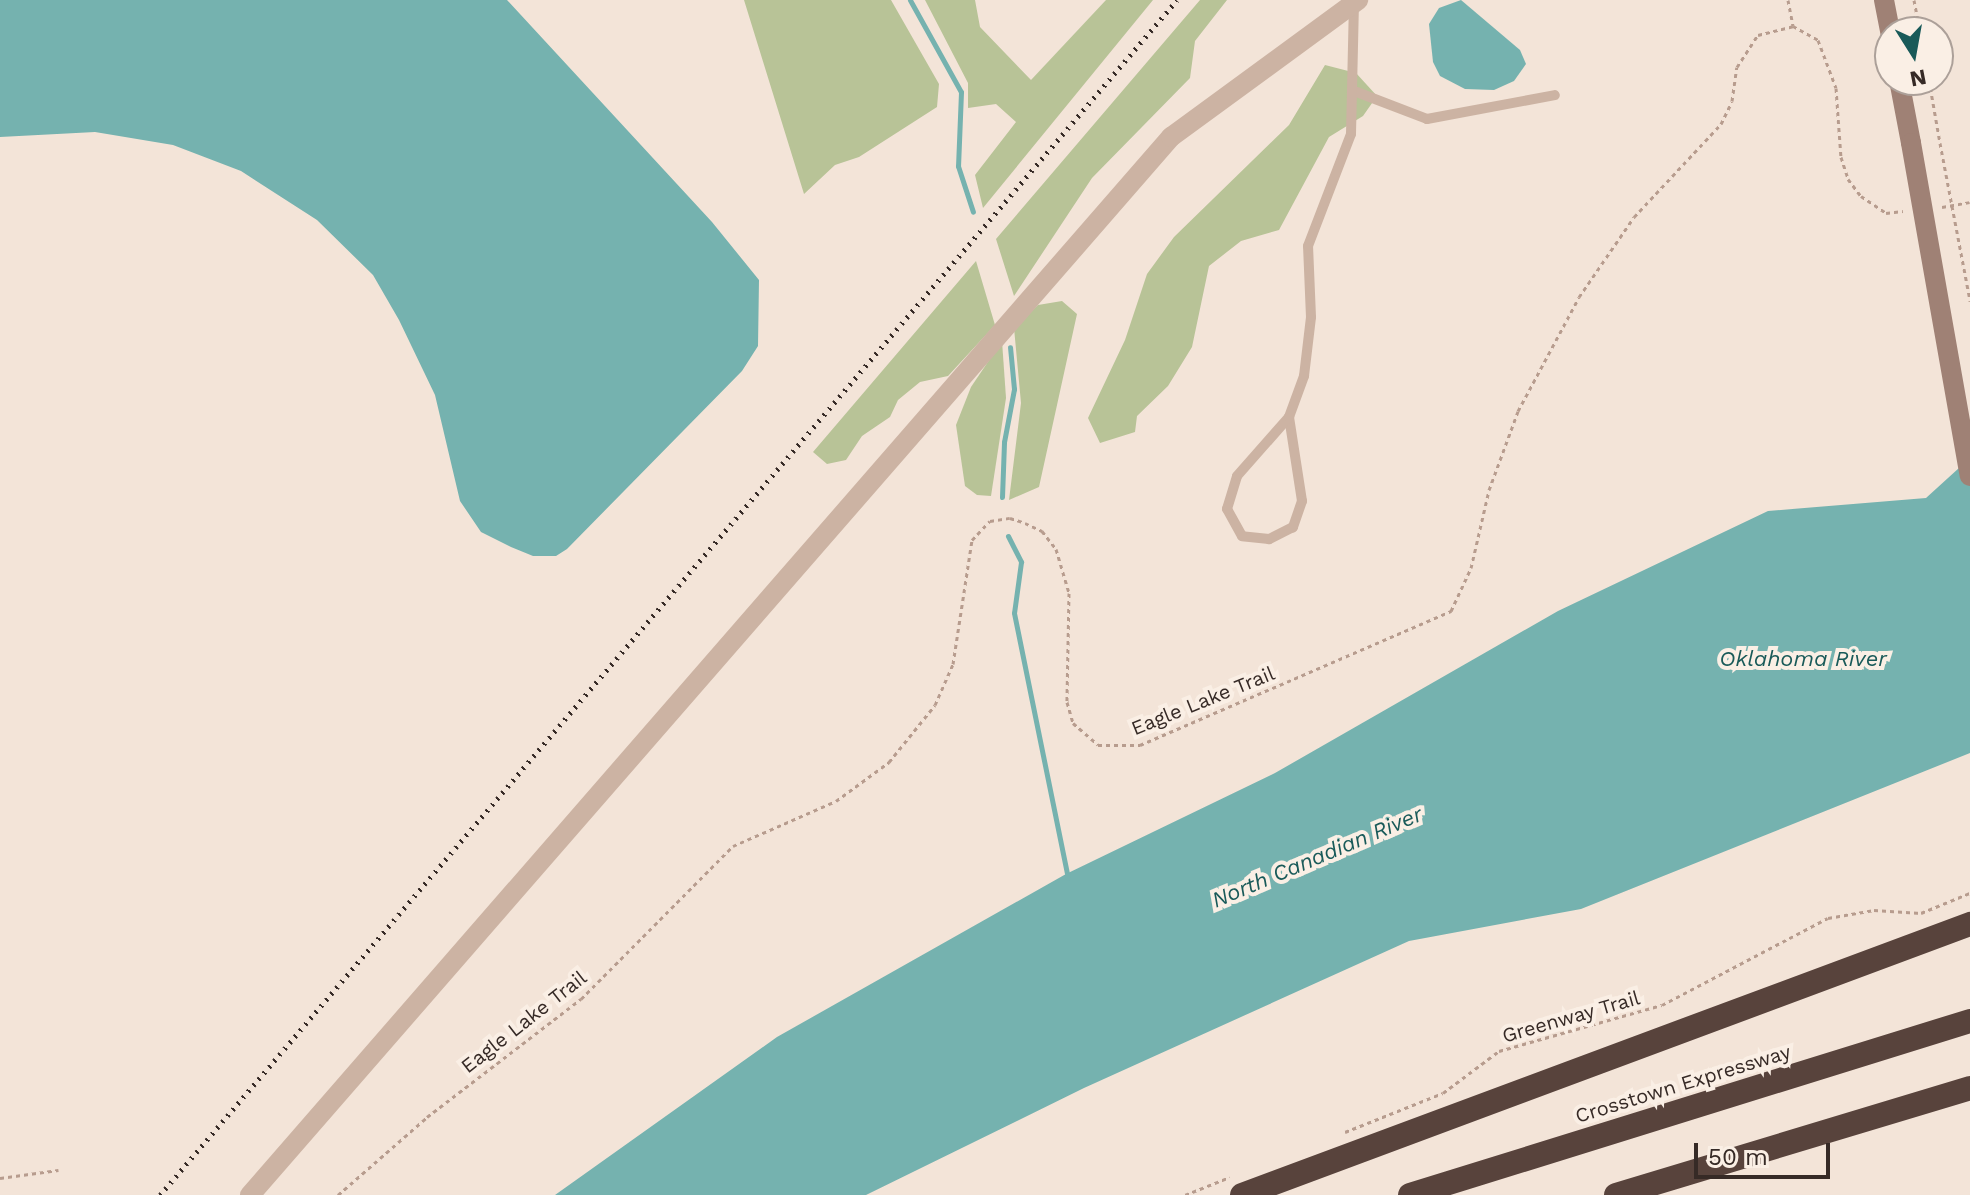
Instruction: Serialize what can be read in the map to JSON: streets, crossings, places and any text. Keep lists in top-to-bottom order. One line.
{"streets":{"highway":["Crosstown Expressway"],"path":["Eagle Lake Trail","Greenway Trail"]},"water":["Oklahoma River","North Canadian River"],"scale_bar":"50 m","north":"bottom"}
